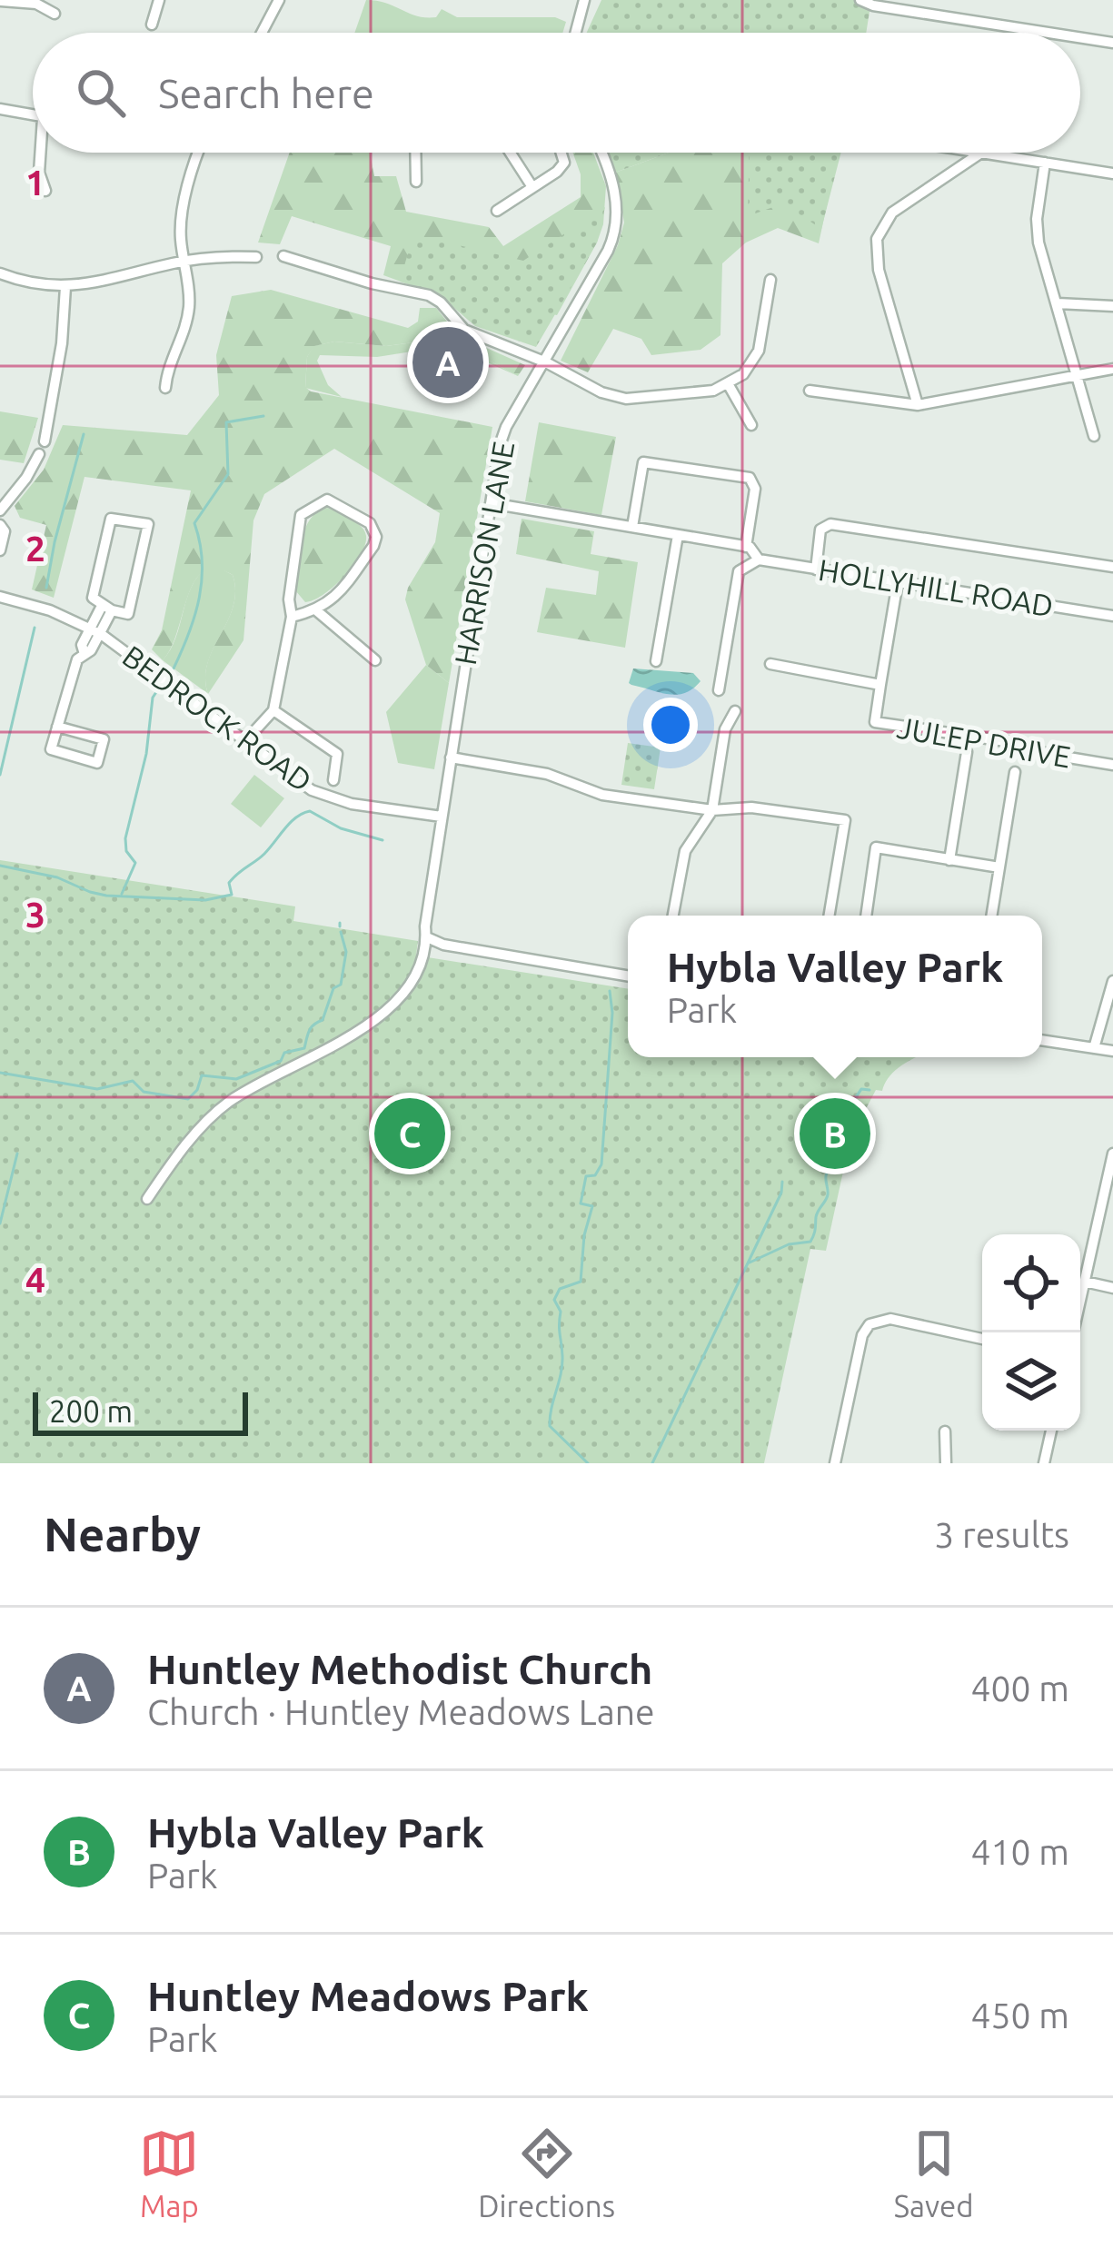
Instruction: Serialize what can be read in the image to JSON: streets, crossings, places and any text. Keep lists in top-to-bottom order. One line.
{"streets":{"street":["HARRISON LANE","HOLLYHILL ROAD","BEDROCK ROAD","JULEP DRIVE"]},"crossings":[["HARRISON LANE","BEDROCK ROAD"]],"scale_bar":"200 m","page":{"search":"Search here","pins":["A","B","C"],"popup":["Hybla Valley Park","Park"],"scale":"200 m","heading":["Nearby","3 results"],"list":[{"mark":"A","name":"Huntley Methodist Church","note":"Church · Huntley Meadows Lane","value":"400 m"},{"mark":"B","name":"Hybla Valley Park","note":"Park","value":"410 m"},{"mark":"C","name":"Huntley Meadows Park","note":"Park","value":"450 m"}],"nav":["Map","Directions","Saved"]},"grid":{"rows":["1","2","3","4"]}}
